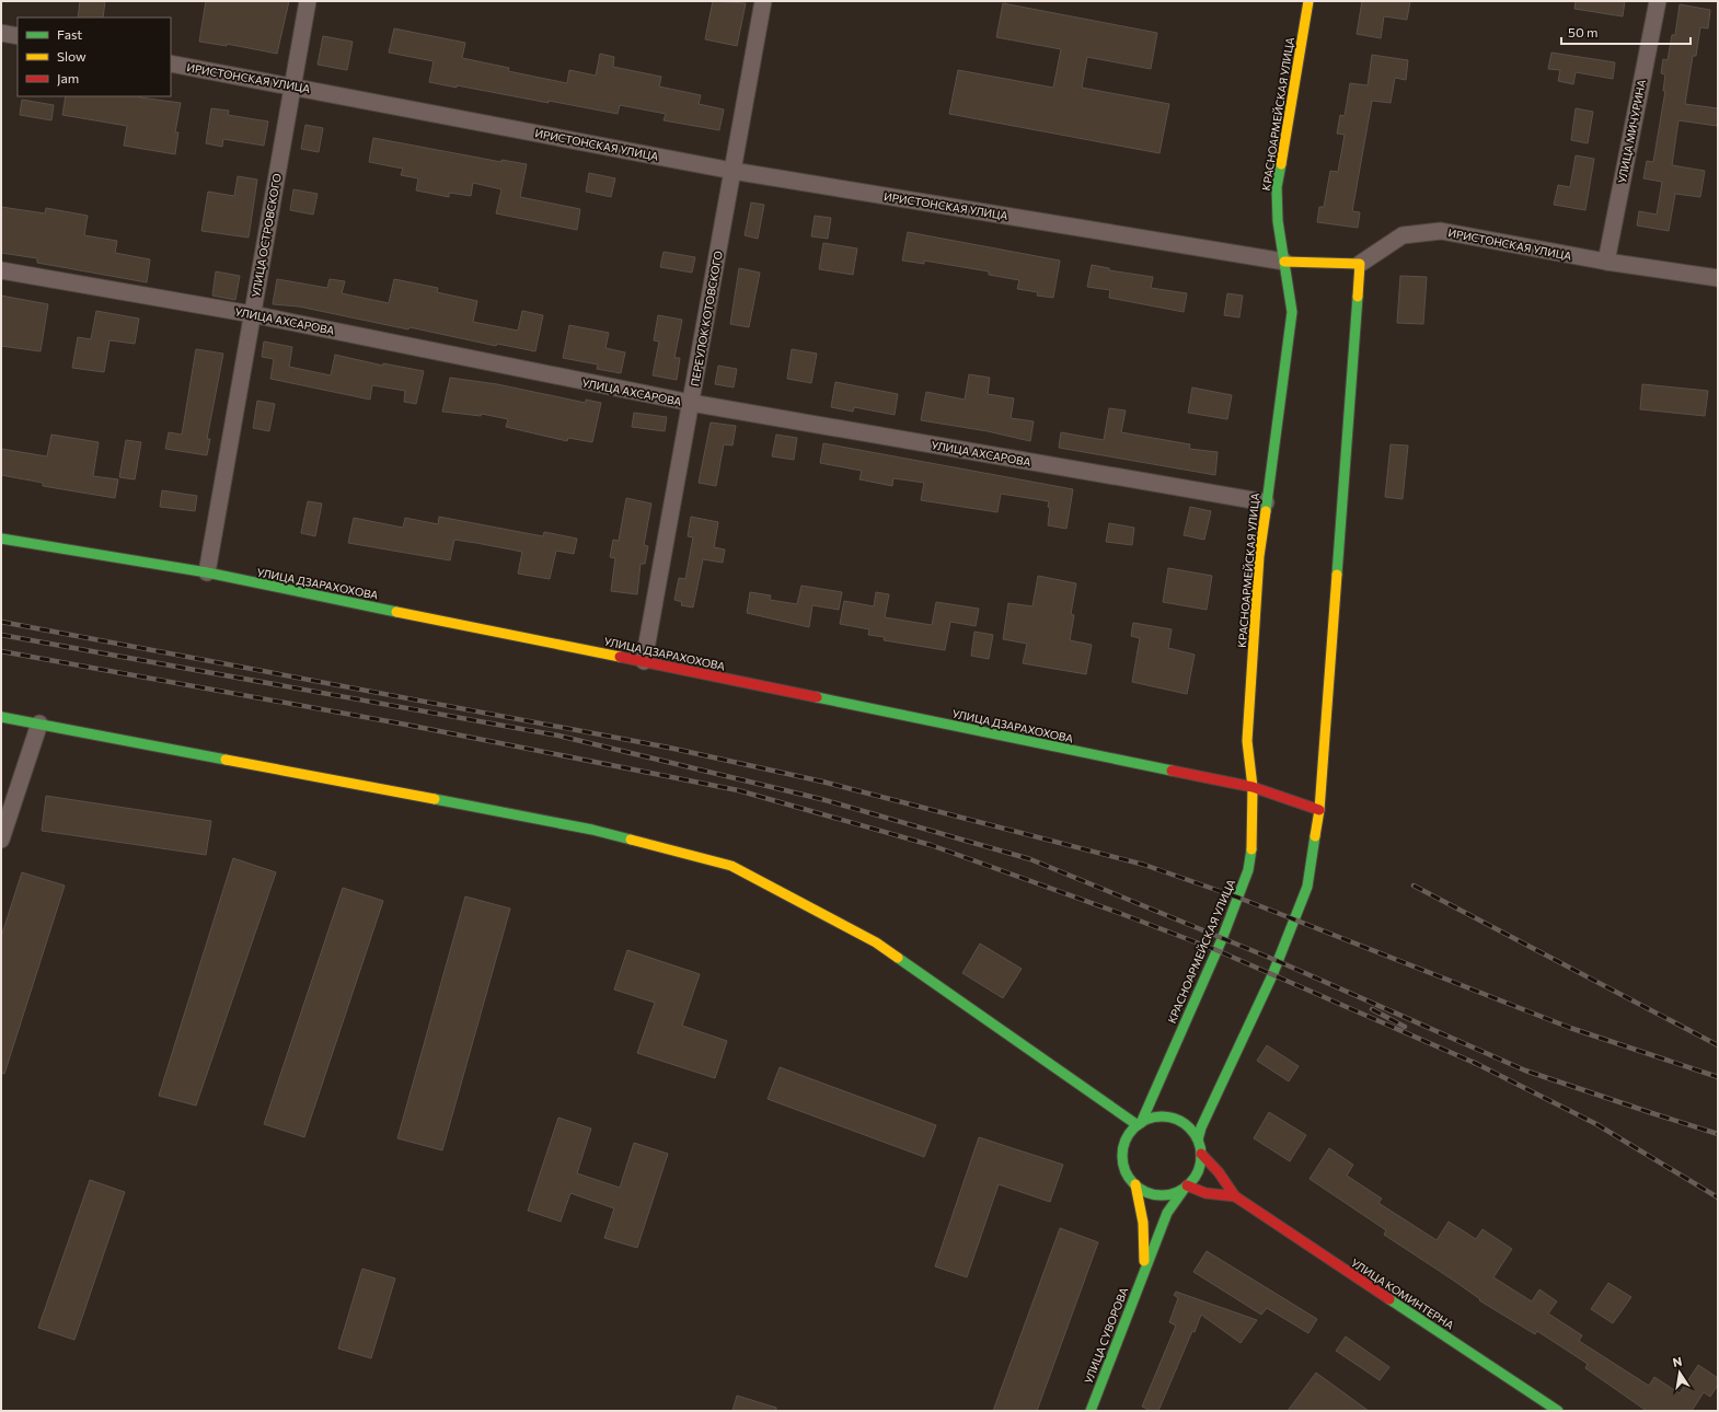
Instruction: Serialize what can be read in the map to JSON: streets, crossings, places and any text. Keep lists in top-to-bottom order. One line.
{"streets":{"street":["ИРИСТОНСКАЯ УЛИЦА","КРАСНОАРМЕЙСКАЯ УЛИЦА","УЛИЦА МИЧУРИНА","УЛИЦА ОСТРОВСКОГО","ПЕРЕУЛОК КОТОВСКОГО","УЛИЦА АХСАРОВА","УЛИЦА ДЗАРАХОХОВА","УЛИЦА КОМИНТЕРНА","УЛИЦА СУВОРОВА"]},"crossings":[["ИРИСТОНСКАЯ УЛИЦА","КРАСНОАРМЕЙСКАЯ УЛИЦА"],["ИРИСТОНСКАЯ УЛИЦА","УЛИЦА МИЧУРИНА"],["ИРИСТОНСКАЯ УЛИЦА","УЛИЦА ОСТРОВСКОГО"],["ИРИСТОНСКАЯ УЛИЦА","ПЕРЕУЛОК КОТОВСКОГО"],["КРАСНОАРМЕЙСКАЯ УЛИЦА","УЛИЦА АХСАРОВА"],["КРАСНОАРМЕЙСКАЯ УЛИЦА","УЛИЦА ДЗАРАХОХОВА"],["КРАСНОАРМЕЙСКАЯ УЛИЦА","УЛИЦА КОМИНТЕРНА"],["КРАСНОАРМЕЙСКАЯ УЛИЦА","УЛИЦА СУВОРОВА"],["УЛИЦА ОСТРОВСКОГО","УЛИЦА АХСАРОВА"],["УЛИЦА ОСТРОВСКОГО","УЛИЦА ДЗАРАХОХОВА"],["ПЕРЕУЛОК КОТОВСКОГО","УЛИЦА АХСАРОВА"],["ПЕРЕУЛОК КОТОВСКОГО","УЛИЦА ДЗАРАХОХОВА"],["УЛИЦА КОМИНТЕРНА","УЛИЦА СУВОРОВА"]],"legend":["Fast","Slow","Jam"],"scale_bar":"50 m","north":"top"}
